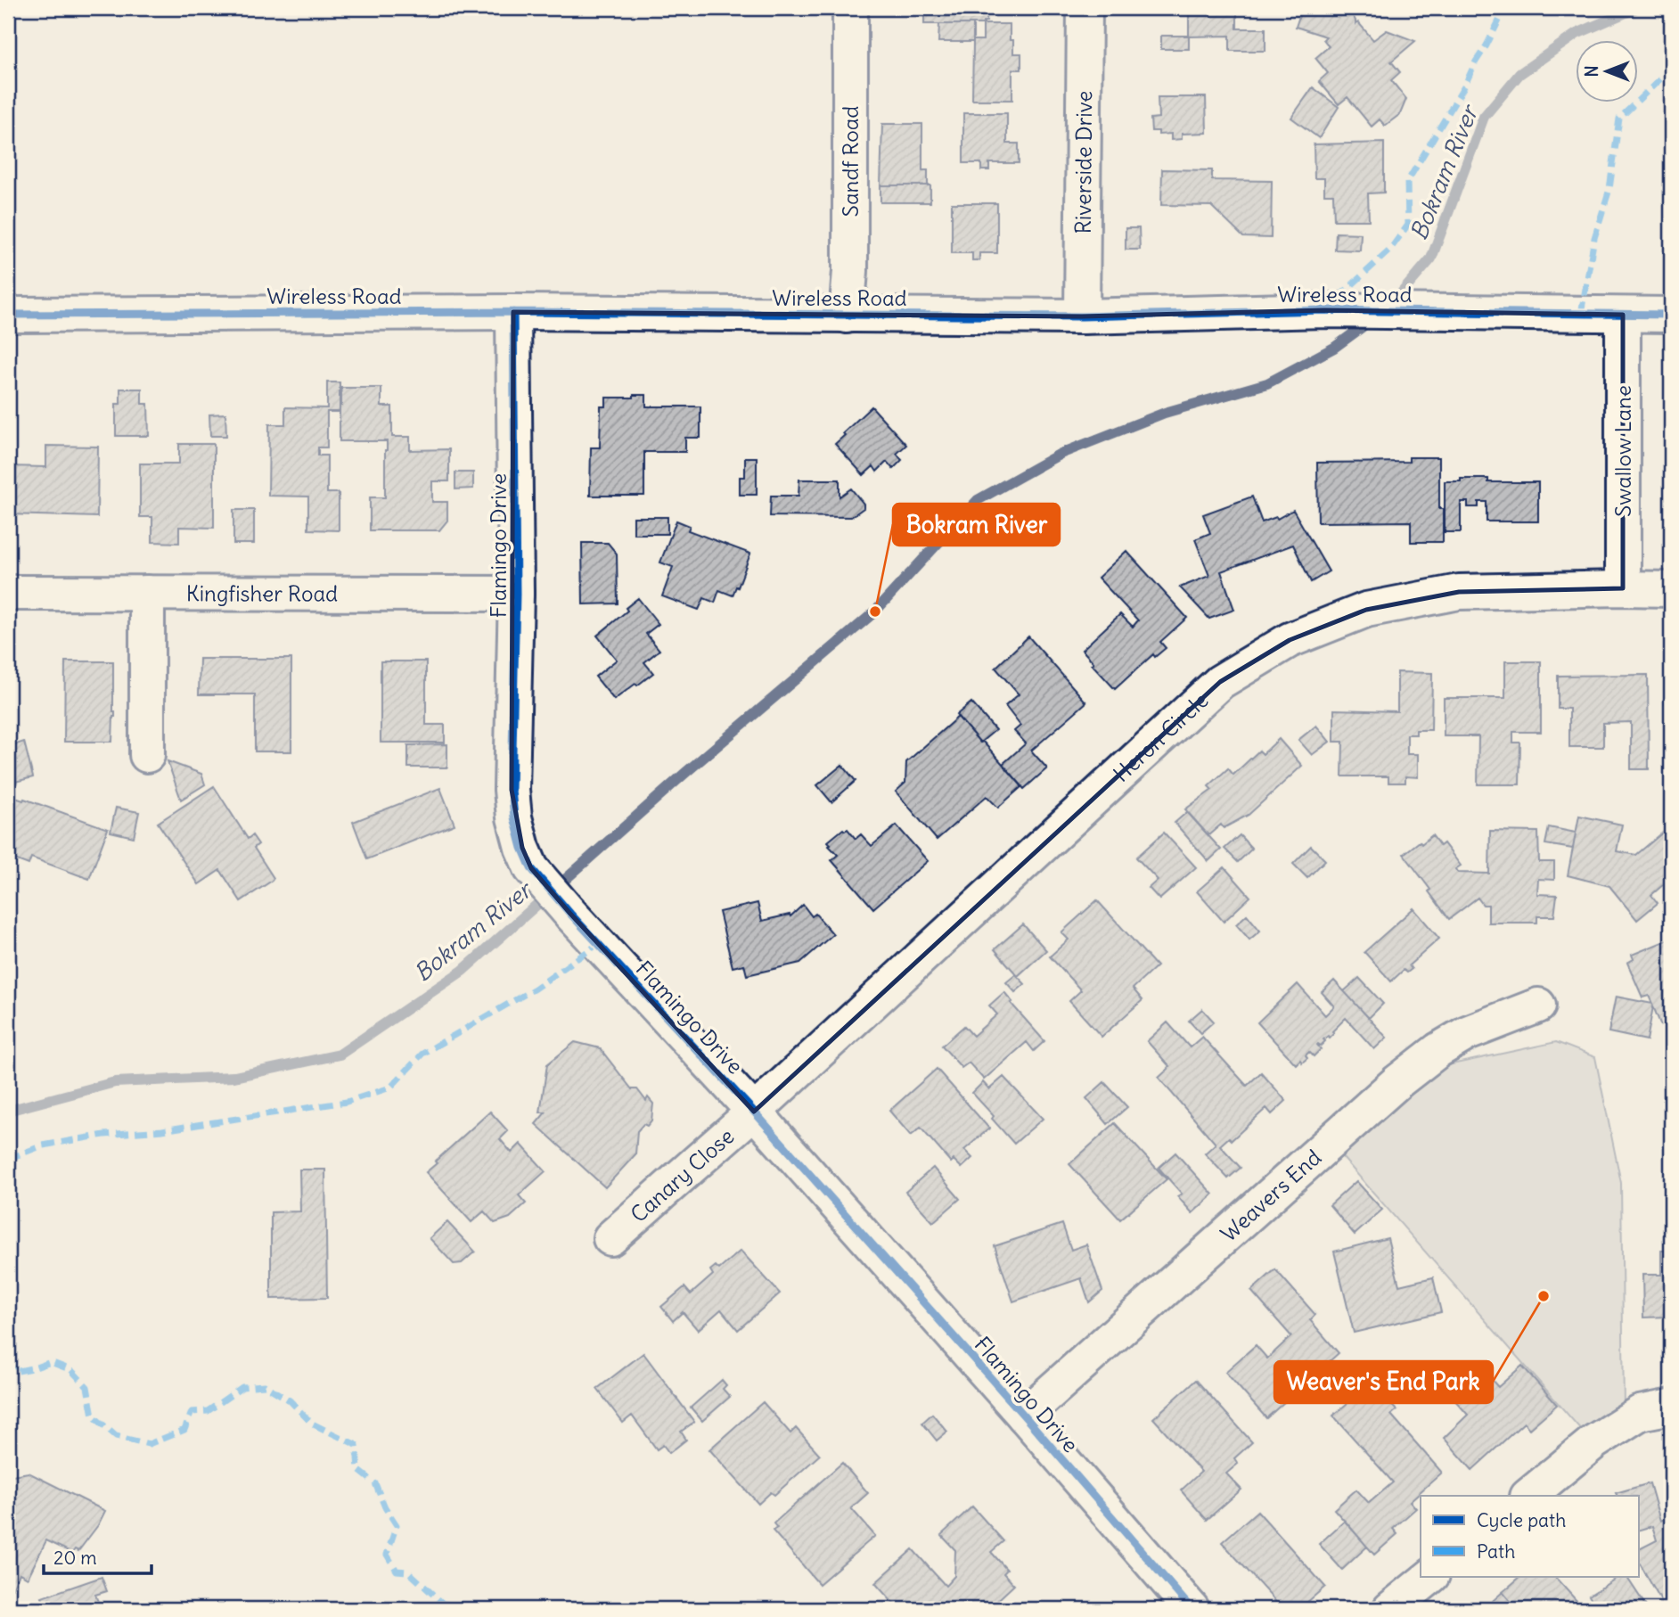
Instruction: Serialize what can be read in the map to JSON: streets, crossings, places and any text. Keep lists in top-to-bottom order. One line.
{"streets":{"street":["Sandf Road","Riverside Drive","Wireless Road","Swallow Lane","Flamingo Drive","Kingfisher Road","Heron Circle","Canary Close","Weavers End"]},"crossings":[["Sandf Road","Wireless Road"],["Riverside Drive","Wireless Road"],["Wireless Road","Swallow Lane"],["Wireless Road","Flamingo Drive"],["Swallow Lane","Heron Circle"],["Flamingo Drive","Kingfisher Road"],["Flamingo Drive","Heron Circle"],["Flamingo Drive","Canary Close"],["Flamingo Drive","Weavers End"],["Heron Circle","Canary Close"]],"water":["Bokram River"],"places":["Bokram River","Weaver's End Park"],"legend":["Cycle path","Path"],"scale_bar":"20 m","north":"left"}
